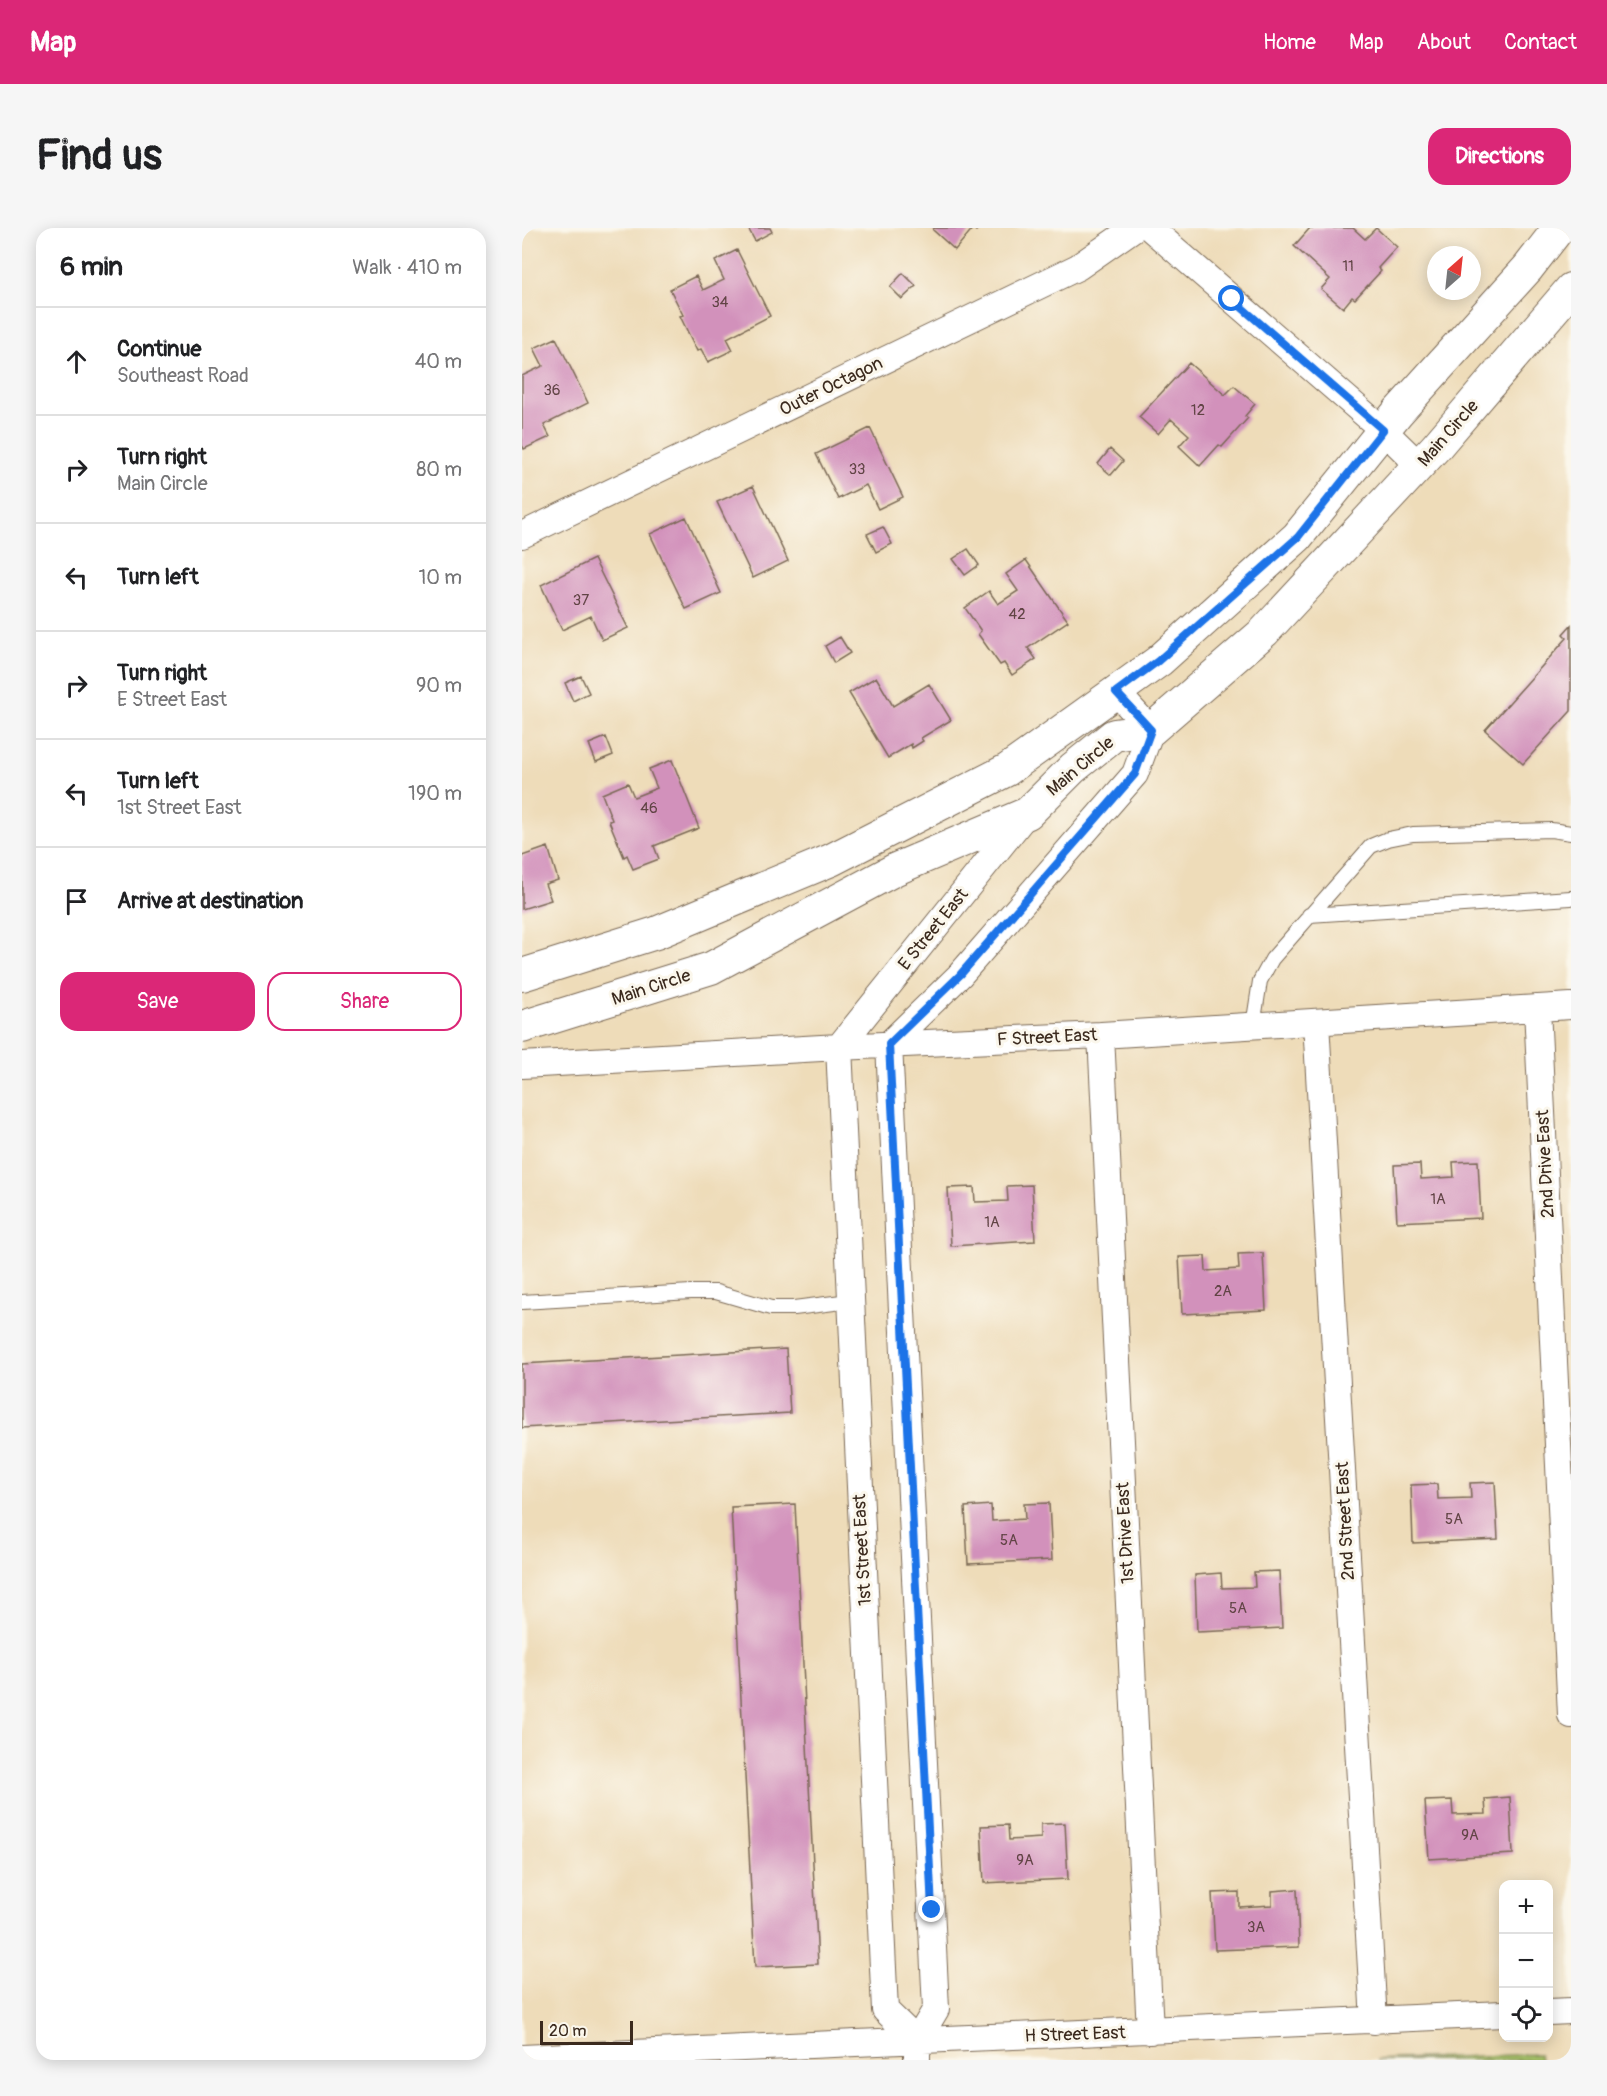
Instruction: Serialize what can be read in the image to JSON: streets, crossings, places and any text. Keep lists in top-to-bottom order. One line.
{"streets":{"street":["Outer Octagon","Main Circle","E Street East","F Street East","2nd Drive East","2nd Street East","1st Drive East","1st Street East","H Street East"]},"crossings":[["Main Circle","E Street East"],["E Street East","F Street East"],["E Street East","1st Street East"],["F Street East","2nd Drive East"],["F Street East","2nd Street East"],["F Street East","1st Drive East"],["F Street East","1st Street East"],["2nd Street East","H Street East"],["1st Drive East","H Street East"],["1st Street East","H Street East"]],"house_numbers":["11","34","36","12","33","37","42","46","1A","1A","2A","5A","5A","5A","9A","9A","3A"],"scale_bar":"20 m","north":"top right","page":{"header":"Map","nav":["Home","Map","About","Contact"],"buttons":["Directions",["Save","Share"]],"title":"Find us","heading":["6 min","Walk · 410 m"],"list":[["Continue","Southeast Road","40 m"],["Turn right","Main Circle","80 m"],["Turn left","10 m"],["Turn right","E Street East","90 m"],["Turn left","1st Street East","190 m"],"Arrive at destination"],"map_buttons":["+","−"],"scale":"20 m"}}
